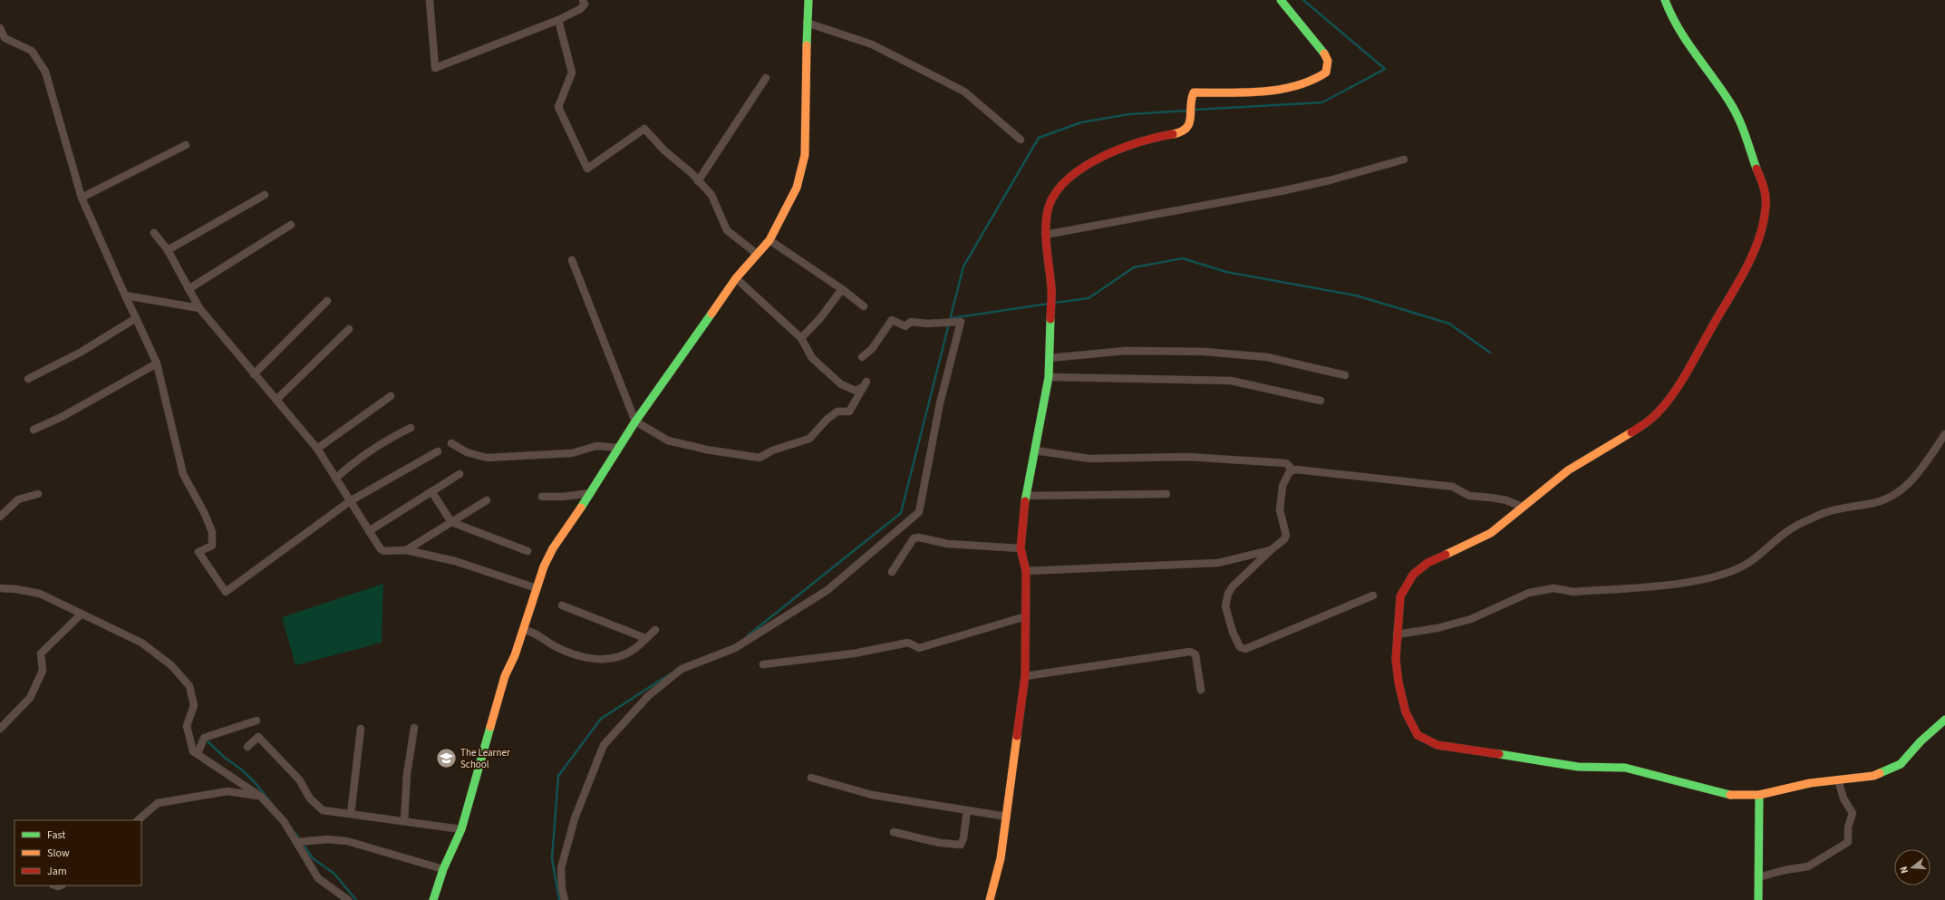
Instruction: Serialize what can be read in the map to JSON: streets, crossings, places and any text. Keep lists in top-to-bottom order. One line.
{"places":{"school or university":["The Learner School"]},"legend":["Fast","Slow","Jam"],"north":"left"}
